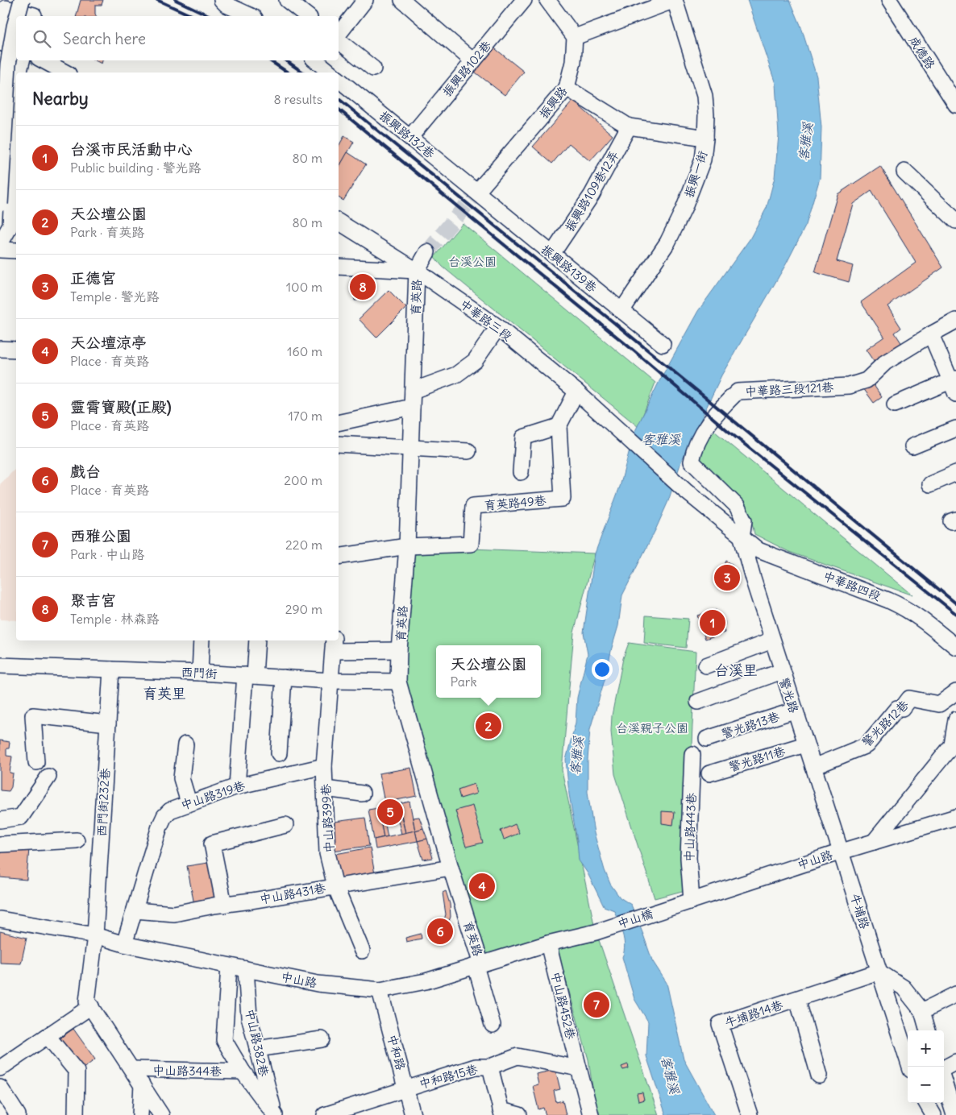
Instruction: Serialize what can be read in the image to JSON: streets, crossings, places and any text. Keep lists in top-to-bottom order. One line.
{"streets":{"street":["成德路","振興路102巷","振興路","振興路132巷","振興一街","振興路109巷12弄","振興路139巷","育英路","中華路三段","中華路三段121巷","育英路49巷","中華路四段","西門街","警光路","警光路12巷","警光路13巷","警光路11巷","中山路319巷","西門街232巷","中山路399巷","中山路443巷","中山路","中山路431巷","牛埔路","中山橋","中山路452巷","牛埔路14巷","中山路382巷","中和路","中山路344巷","中和路15巷"]},"crossings":[["振興路102巷","振興路132巷"],["振興路","振興路132巷"],["振興路","振興路139巷"],["振興路132巷","振興路139巷"],["振興一街","振興路139巷"],["振興路109巷12弄","振興路139巷"],["育英路","中華路三段"],["育英路","育英路49巷"],["育英路","西門街"],["育英路","中山路"],["育英路","中山路431巷"],["中華路三段","中華路三段121巷"],["中華路三段","中華路四段"],["中華路三段","警光路"],["中華路三段121巷","中華路四段"],["中華路三段121巷","警光路"],["中華路四段","警光路"],["西門街","西門街232巷"],["西門街","中山路399巷"],["警光路","警光路12巷"],["警光路","警光路13巷"],["警光路","警光路11巷"],["警光路","中山路"],["警光路","牛埔路"],["中山路319巷","中山路399巷"],["中山路319巷","中山路"],["中山路319巷","中山路431巷"],["西門街232巷","中山路"],["西門街232巷","中山路344巷"],["中山路399巷","中山路431巷"],["中山路443巷","中山路"],["中山路","牛埔路"],["中山路","中山橋"],["中山路","中山路452巷"],["中山路","中山路382巷"],["中山路","中和路"],["中山路","中山路344巷"],["牛埔路","牛埔路14巷"],["中和路","中和路15巷"]],"districts":["台溪里","育英里"],"water":["客雅溪"],"parks":["台溪公園","台溪親子公園"],"page":{"search":"Search here","heading":["Nearby","8 results"],"list":[{"mark":"1","name":"台溪市民活動中心","note":"Public building · 警光路","value":"80 m"},{"mark":"2","name":"天公壇公園","note":"Park · 育英路","value":"80 m"},{"mark":"3","name":"正德宮","note":"Temple · 警光路","value":"100 m"},{"mark":"4","name":"天公壇涼亭","note":"Place · 育英路","value":"160 m"},{"mark":"5","name":"靈霄寶殿(正殿)","note":"Place · 育英路","value":"170 m"},{"mark":"6","name":"戲台","note":"Place · 育英路","value":"200 m"},{"mark":"7","name":"西雅公園","note":"Park · 中山路","value":"220 m"},{"mark":"8","name":"聚吉宮","note":"Temple · 林森路","value":"290 m"}],"pins":["8","3","1","2","5","4","6","7"],"popup":["天公壇公園","Park"],"map_buttons":["+","−"]}}
